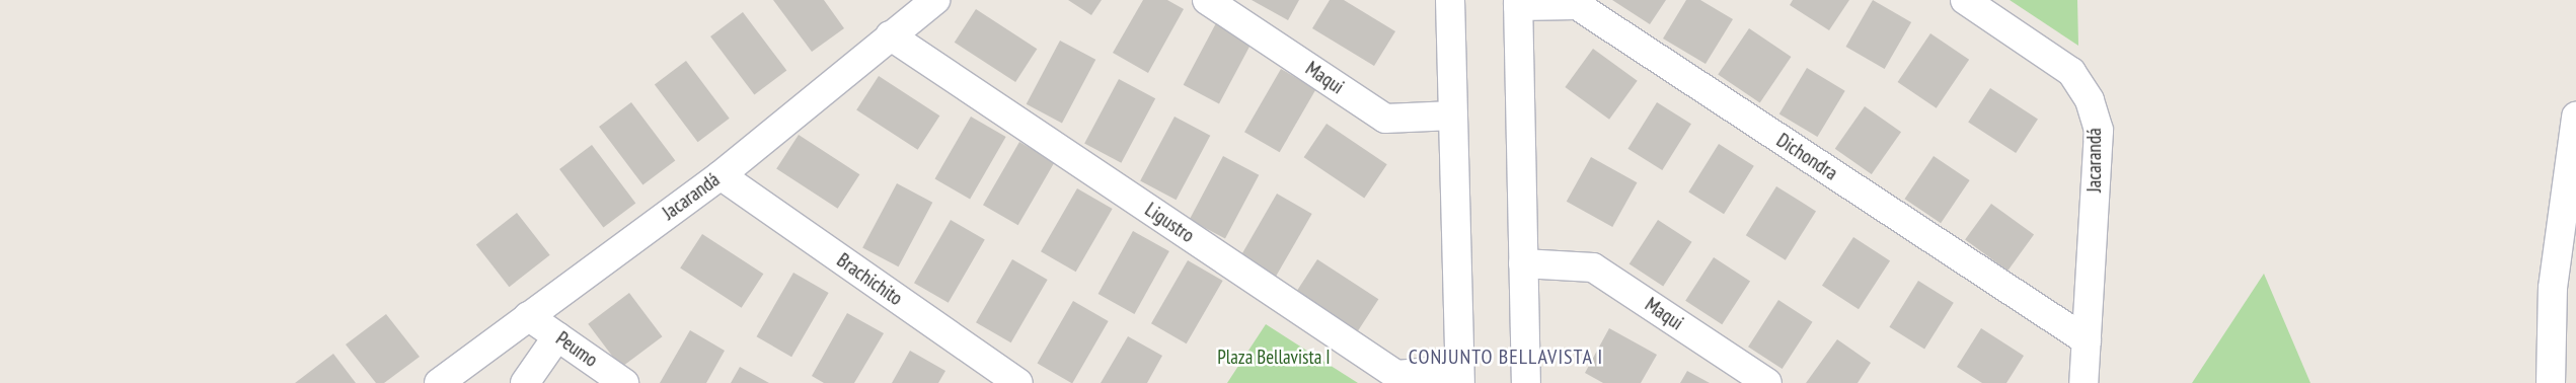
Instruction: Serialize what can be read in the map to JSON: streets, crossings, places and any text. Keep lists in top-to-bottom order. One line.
{"streets":{"street":["Maqui","Dichondra","Jacarandá","Ligustro","Brachichito","Peumo"]},"crossings":[["Dichondra","Jacarandá"],["Jacarandá","Ligustro"],["Jacarandá","Brachichito"],["Jacarandá","Peumo"]],"districts":["CONJUNTO BELLAVISTA I"],"parks":["Plaza Bellavista I"]}
